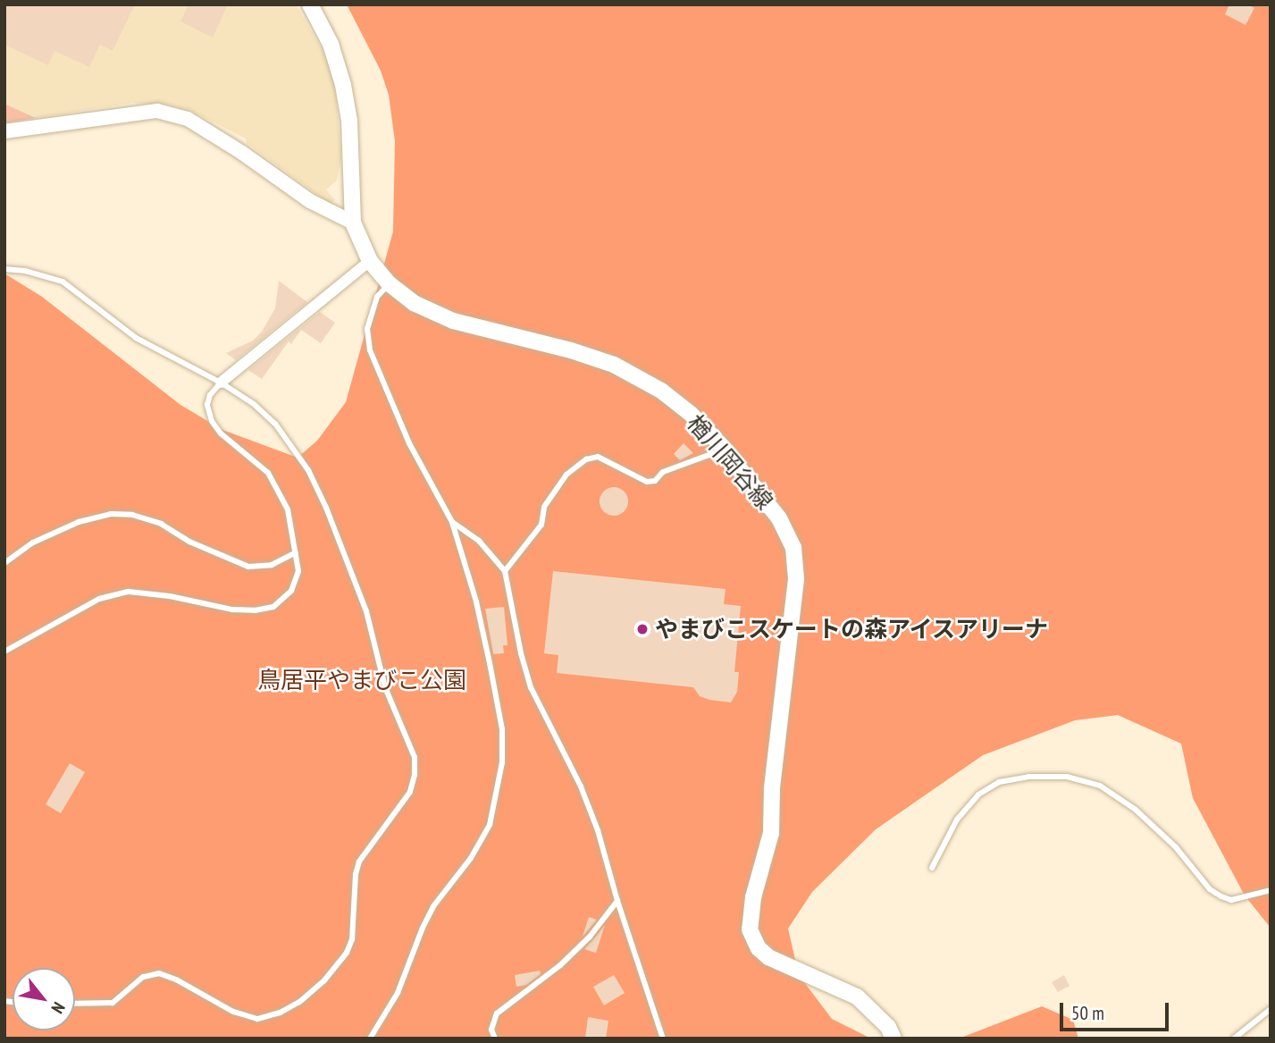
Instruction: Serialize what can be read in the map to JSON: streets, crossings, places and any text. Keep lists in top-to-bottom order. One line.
{"streets":{"main road":["楢川岡谷線"]},"parks":["鳥居平やまびこ公園"],"places":["やまびこスケートの森アイスアリーナ"],"scale_bar":"50 m","north":"bottom right"}
